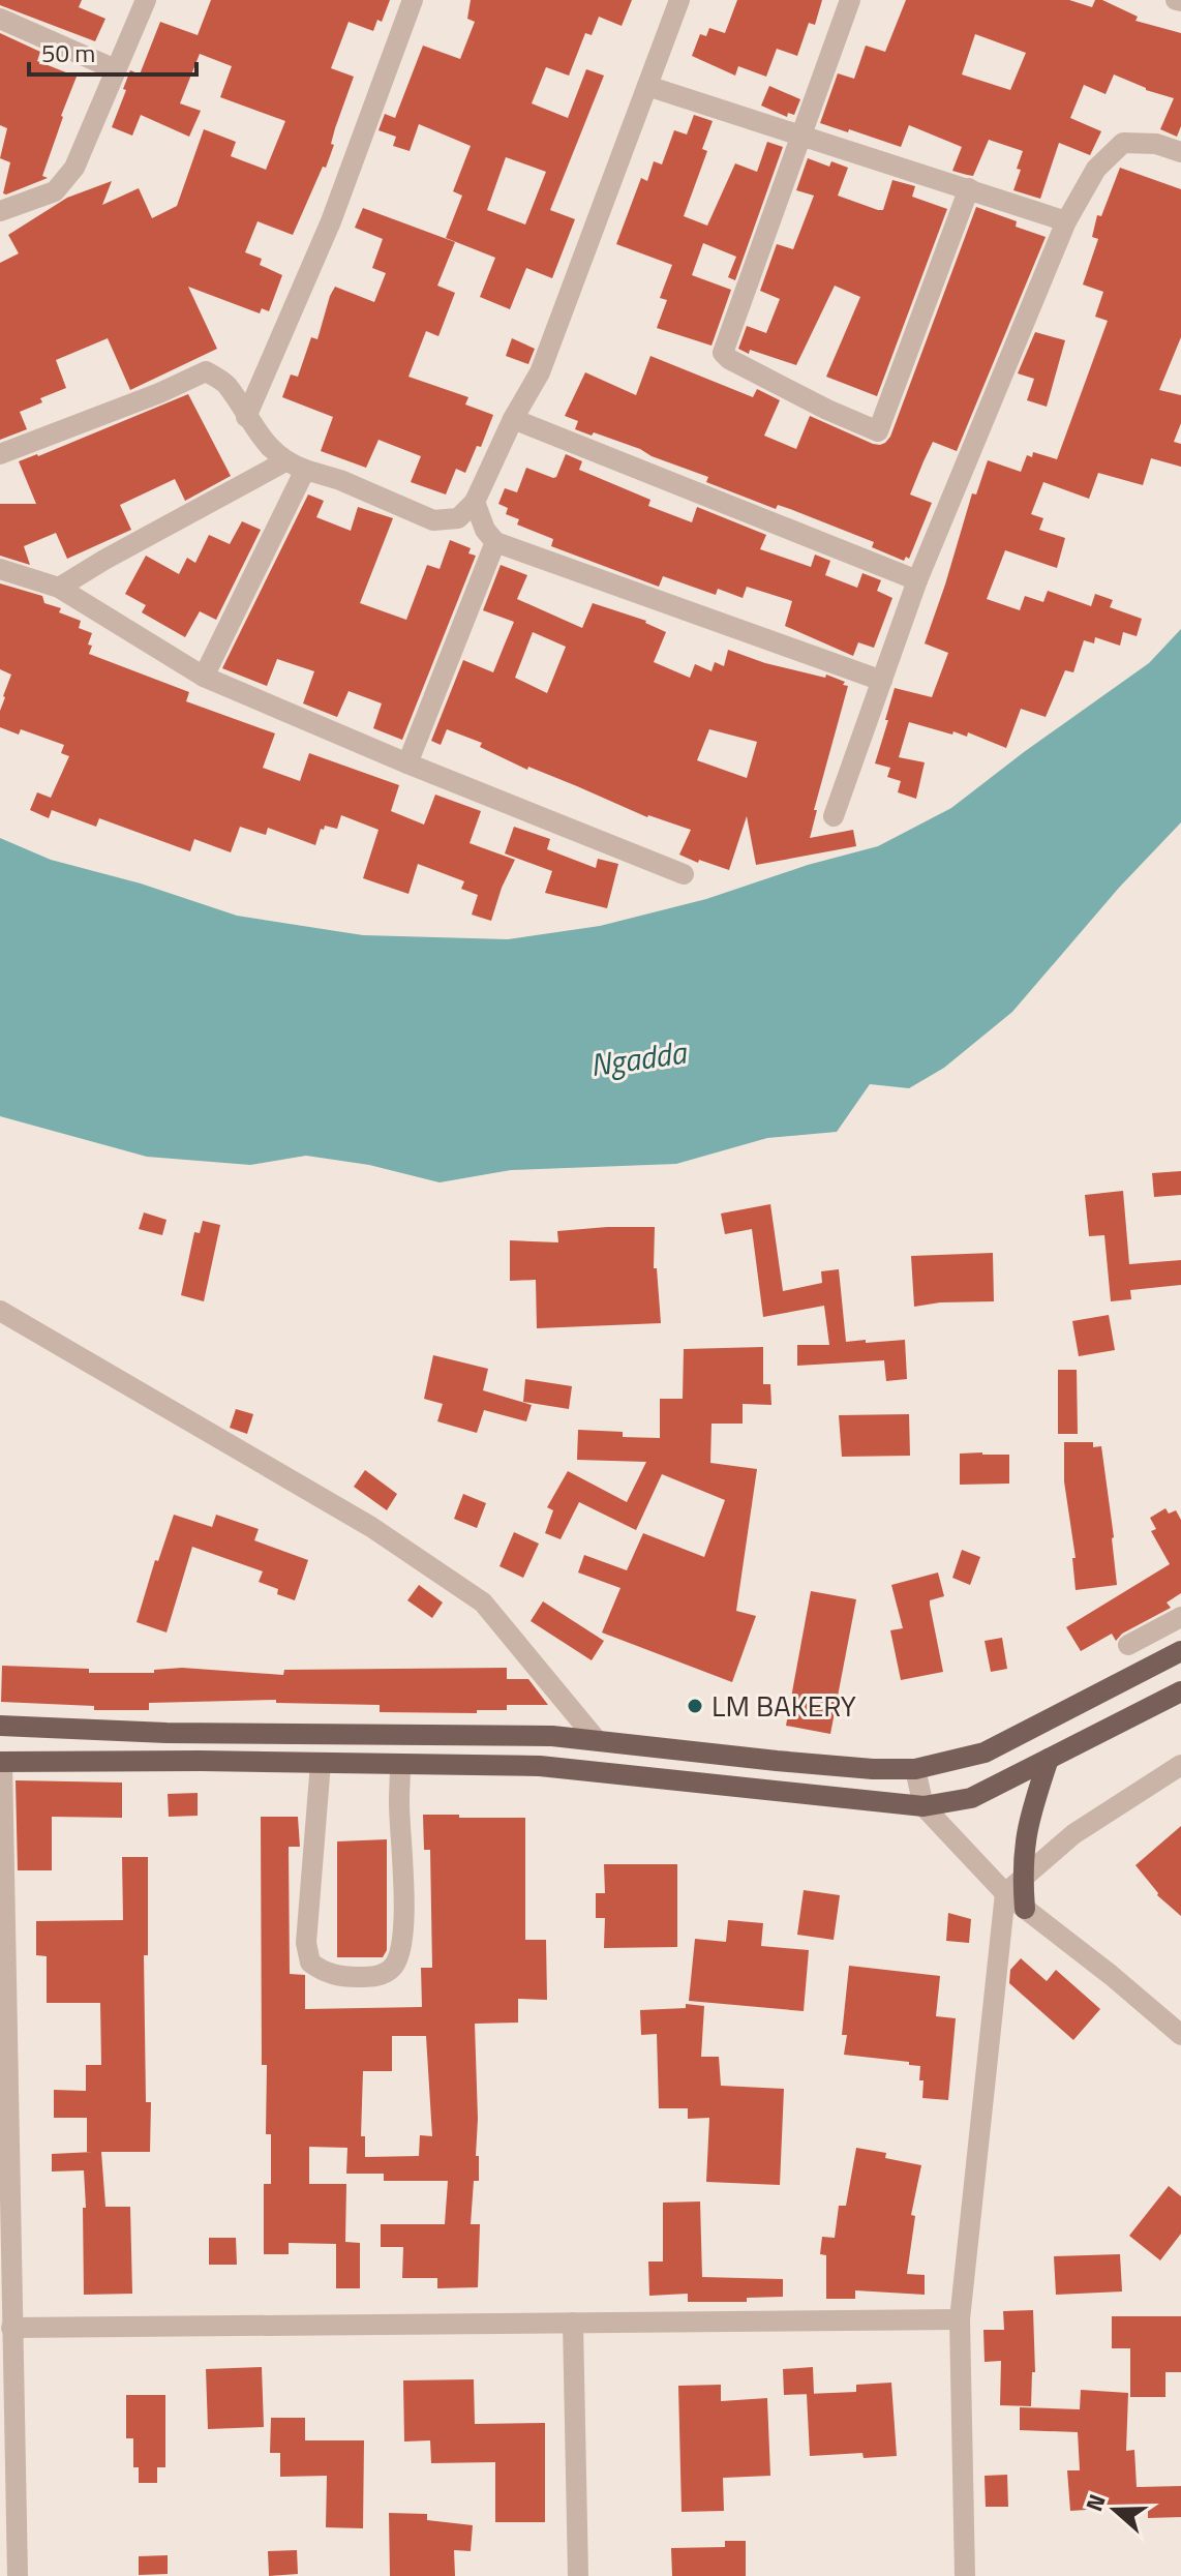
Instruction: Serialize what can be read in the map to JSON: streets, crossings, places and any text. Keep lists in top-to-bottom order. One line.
{"water":["Ngadda"],"places":["LM BAKERY"],"scale_bar":"50 m","north":"left"}
